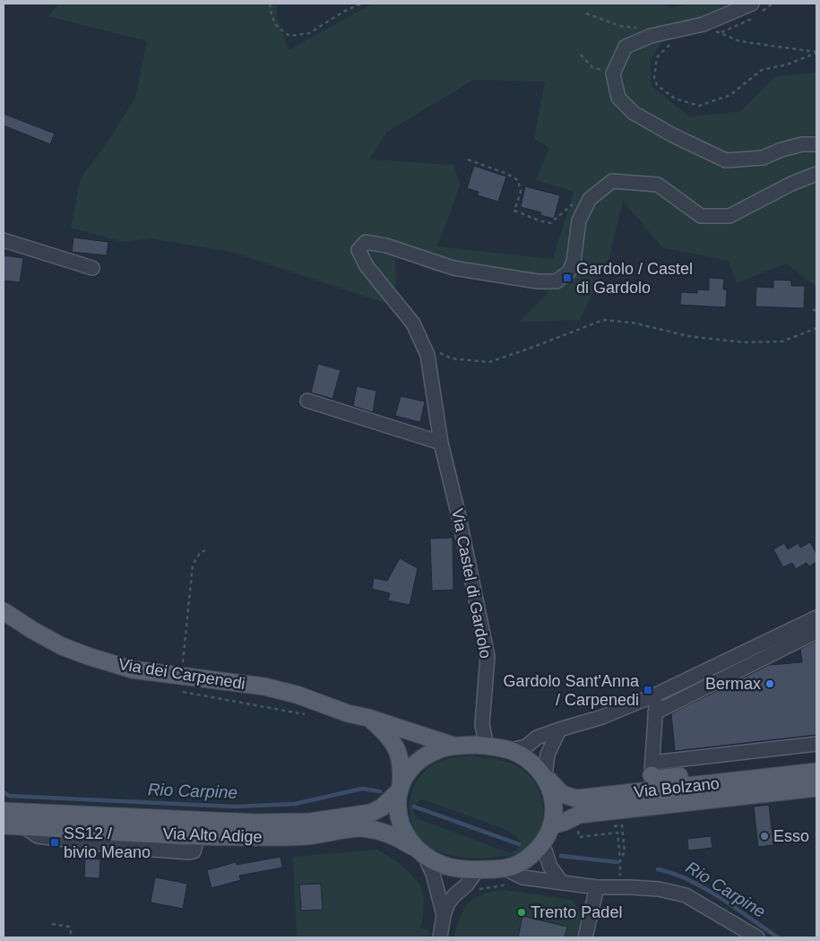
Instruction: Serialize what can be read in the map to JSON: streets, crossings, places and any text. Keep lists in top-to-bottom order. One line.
{"streets":{"main road":["Via dei Carpenedi","Via Bolzano","Via Alto Adige"],"street":["Via Castel di Gardolo"]},"crossings":[["Via Castel di Gardolo","Via dei Carpenedi"],["Via Castel di Gardolo","Via Bolzano"],["Via Castel di Gardolo","Via Alto Adige"],["Via dei Carpenedi","Via Bolzano"],["Via dei Carpenedi","Via Alto Adige"],["Via Bolzano","Via Alto Adige"]],"water":["Rio Carpine"],"places":{"transit":["Gardolo / Castel di Gardolo","Gardolo Sant'Anna / Carpenedi","SS12 / bivio Meano"],"other":["Bermax","Esso","Trento Padel"]}}
